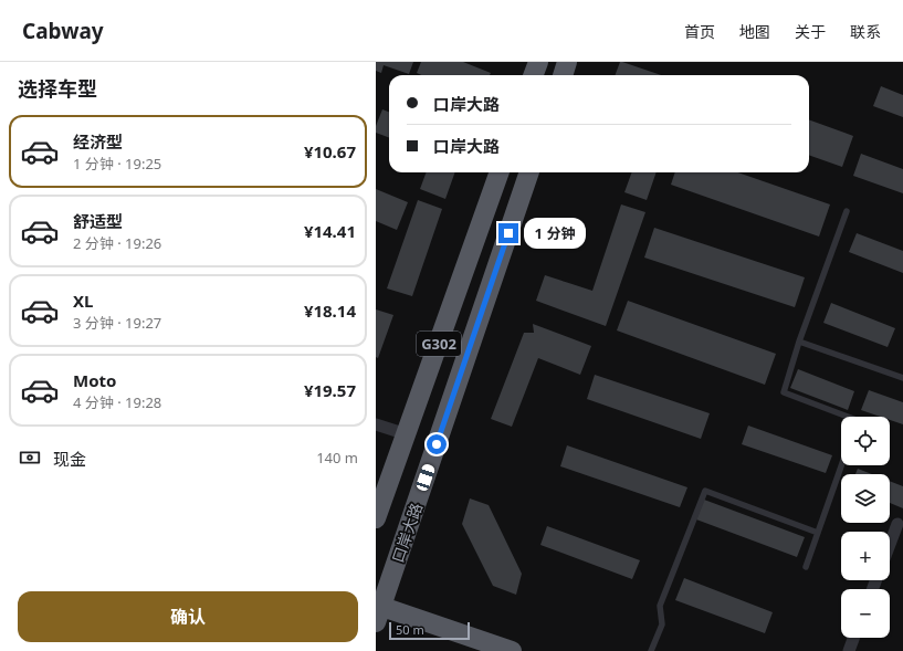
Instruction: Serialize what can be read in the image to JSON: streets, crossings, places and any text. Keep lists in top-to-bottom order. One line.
{"streets":{"highway":["G302","口岸大路"]},"scale_bar":"50 m","page":{"header":"Cabway","nav":["首页","地图","关于","联系"],"heading":"选择车型","banner":["口岸大路","口岸大路"],"list":[{"name":"经济型","note":"1 分钟 · 19:25","value":"¥10.67"},{"name":"舒适型","note":"2 分钟 · 19:26","value":"¥14.41"},{"name":"XL","note":"3 分钟 · 19:27","value":"¥18.14"},{"name":"Moto","note":"4 分钟 · 19:28","value":"¥19.57"}],"bubble":"1 分钟","map_buttons":["+","−"],"pay":["现金","140 m"],"buttons":"确认","scale":"50 m"}}
